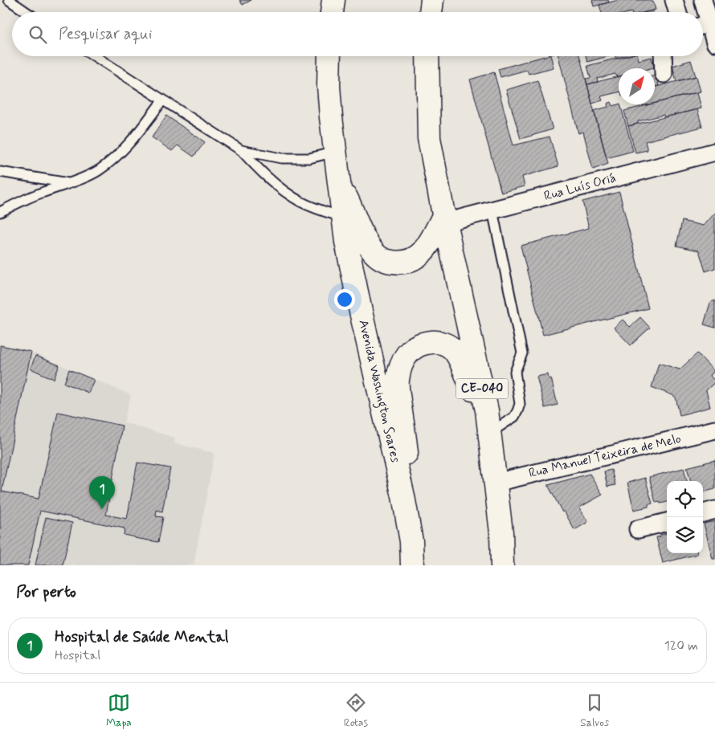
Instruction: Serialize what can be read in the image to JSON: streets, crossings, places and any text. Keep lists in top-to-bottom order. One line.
{"streets":{"highway":["CE-040","Avenida Washington Soares"],"street":["Rua Luís Oriá","Rua Manuel Teixeira de Melo"]},"crossings":[["Rua Luís Oriá","CE-040"],["CE-040","Rua Manuel Teixeira de Melo"]],"north":"top right","page":{"search":"Pesquisar aqui","pins":"1","heading":"Por perto","list":[{"mark":"1","name":"Hospital de Saúde Mental","note":"Hospital","value":"120 m"}],"nav":["Mapa","Rotas","Salvos"]}}
